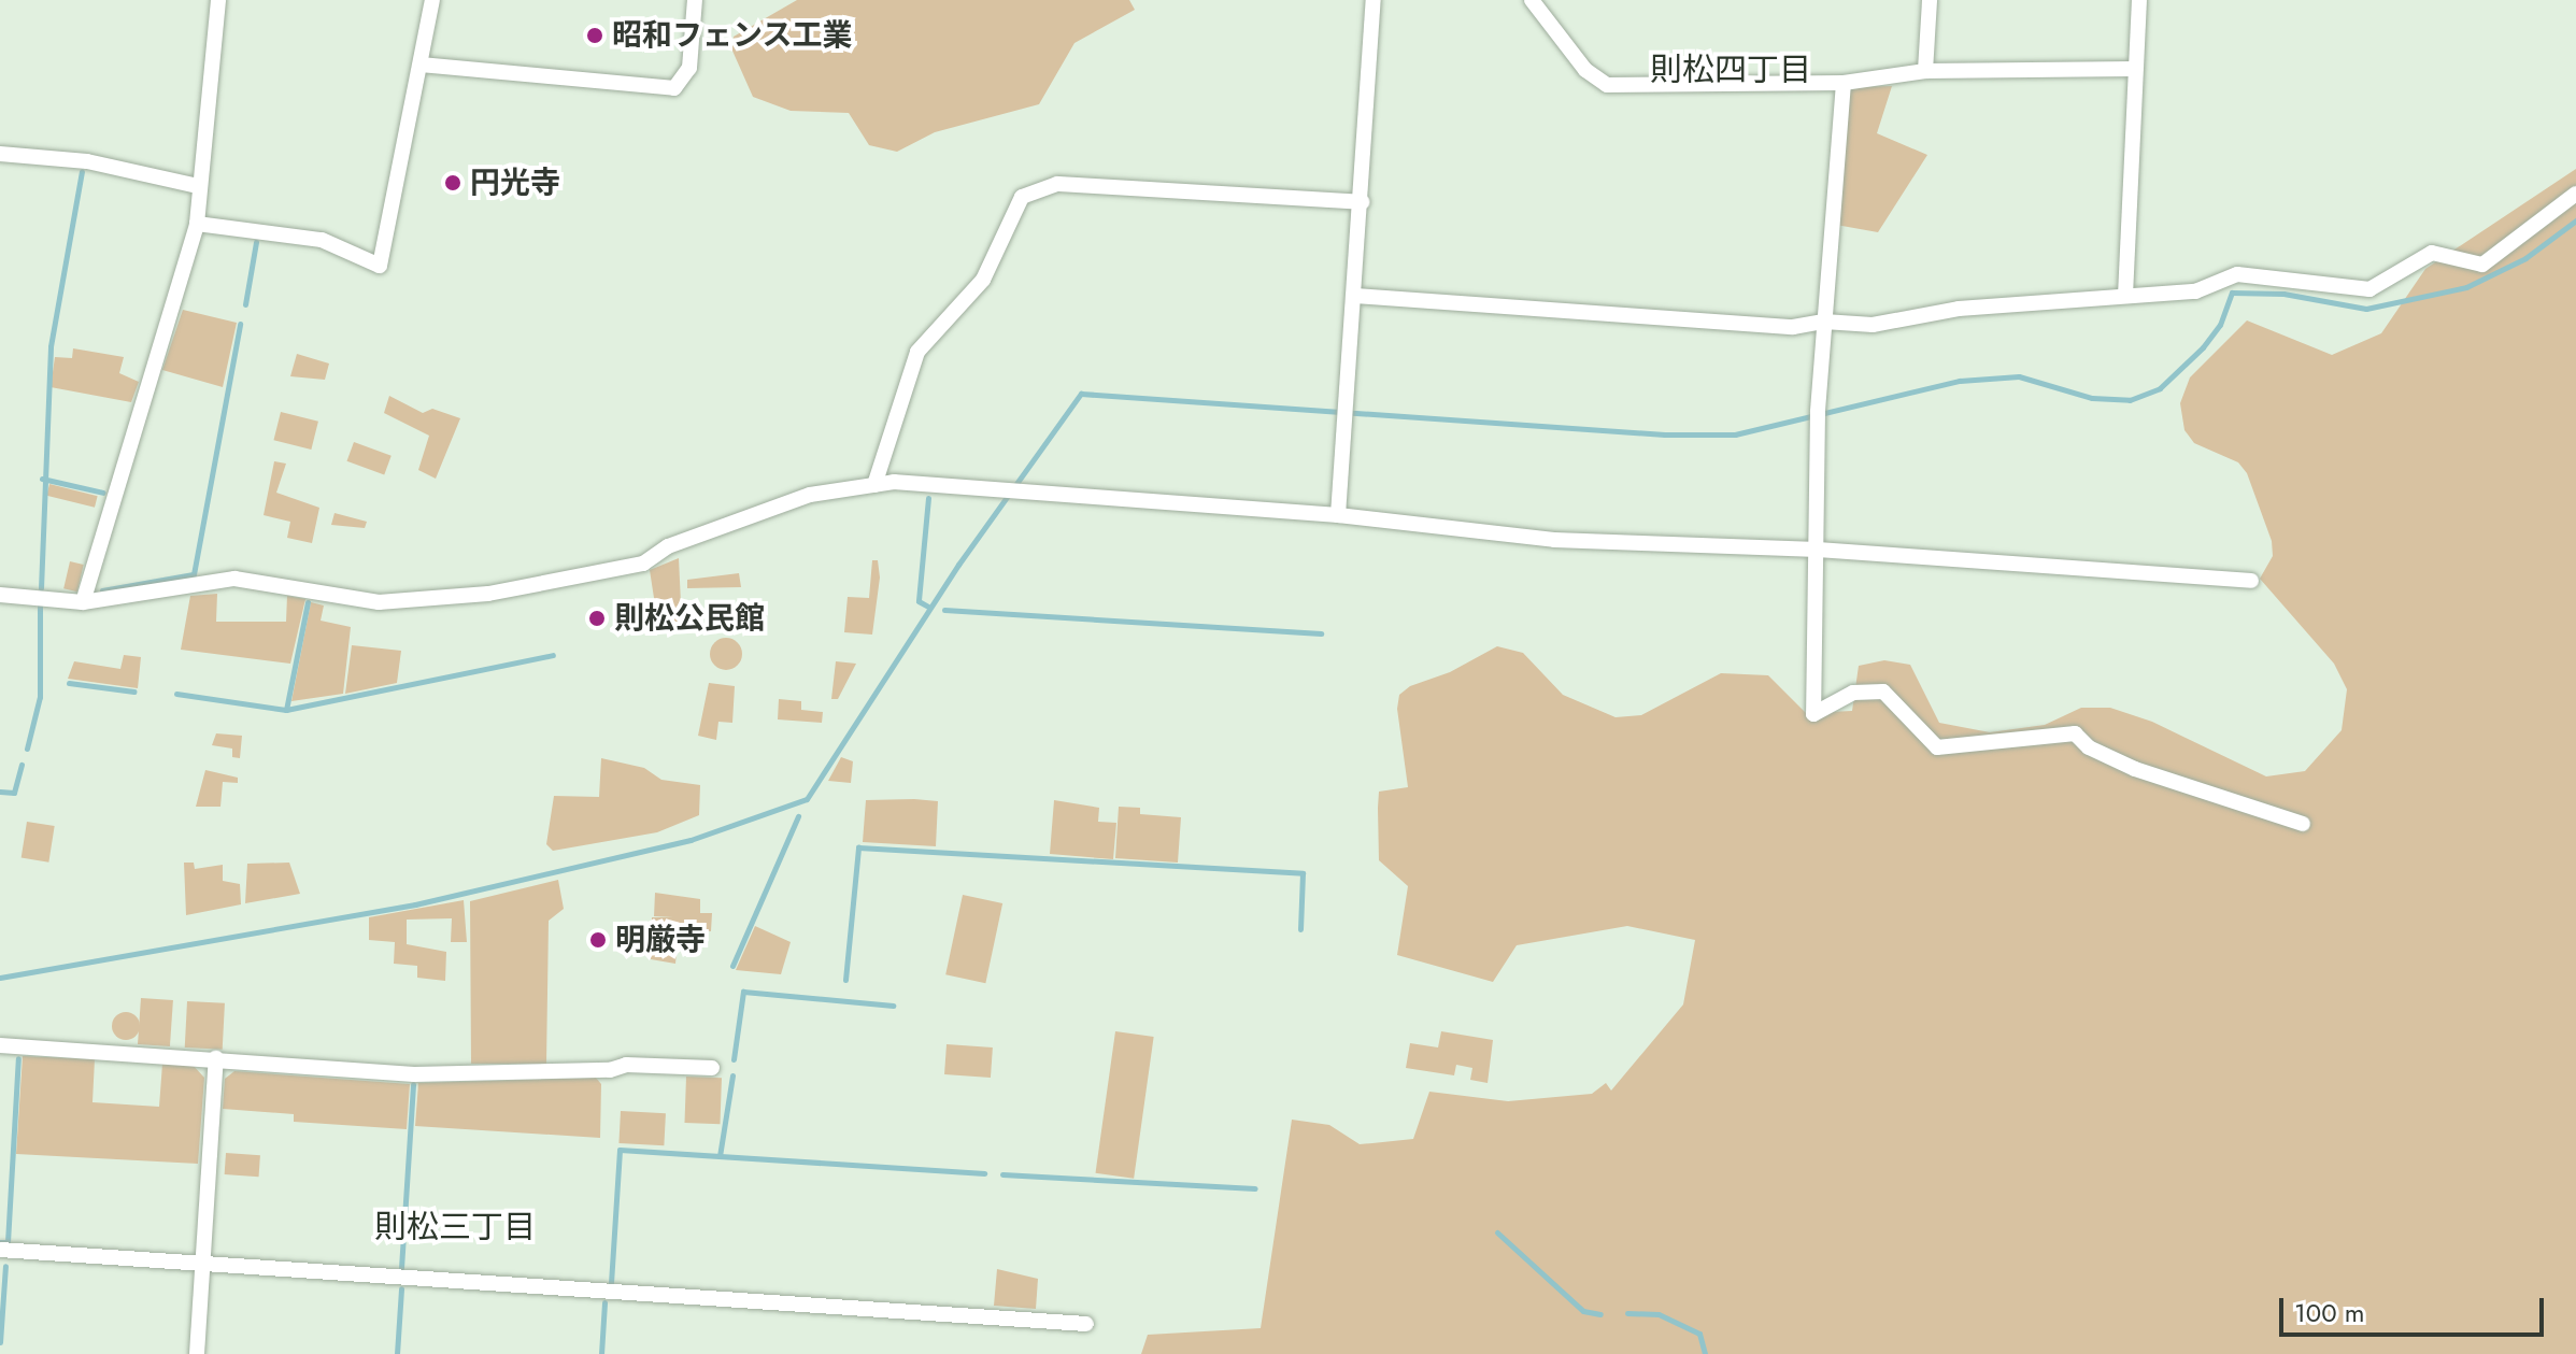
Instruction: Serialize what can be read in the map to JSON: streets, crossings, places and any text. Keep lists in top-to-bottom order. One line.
{"districts":["則松四丁目","則松三丁目"],"places":["昭和フェンス工業","円光寺","則松公民館","明厳寺"],"scale_bar":"100 m"}
